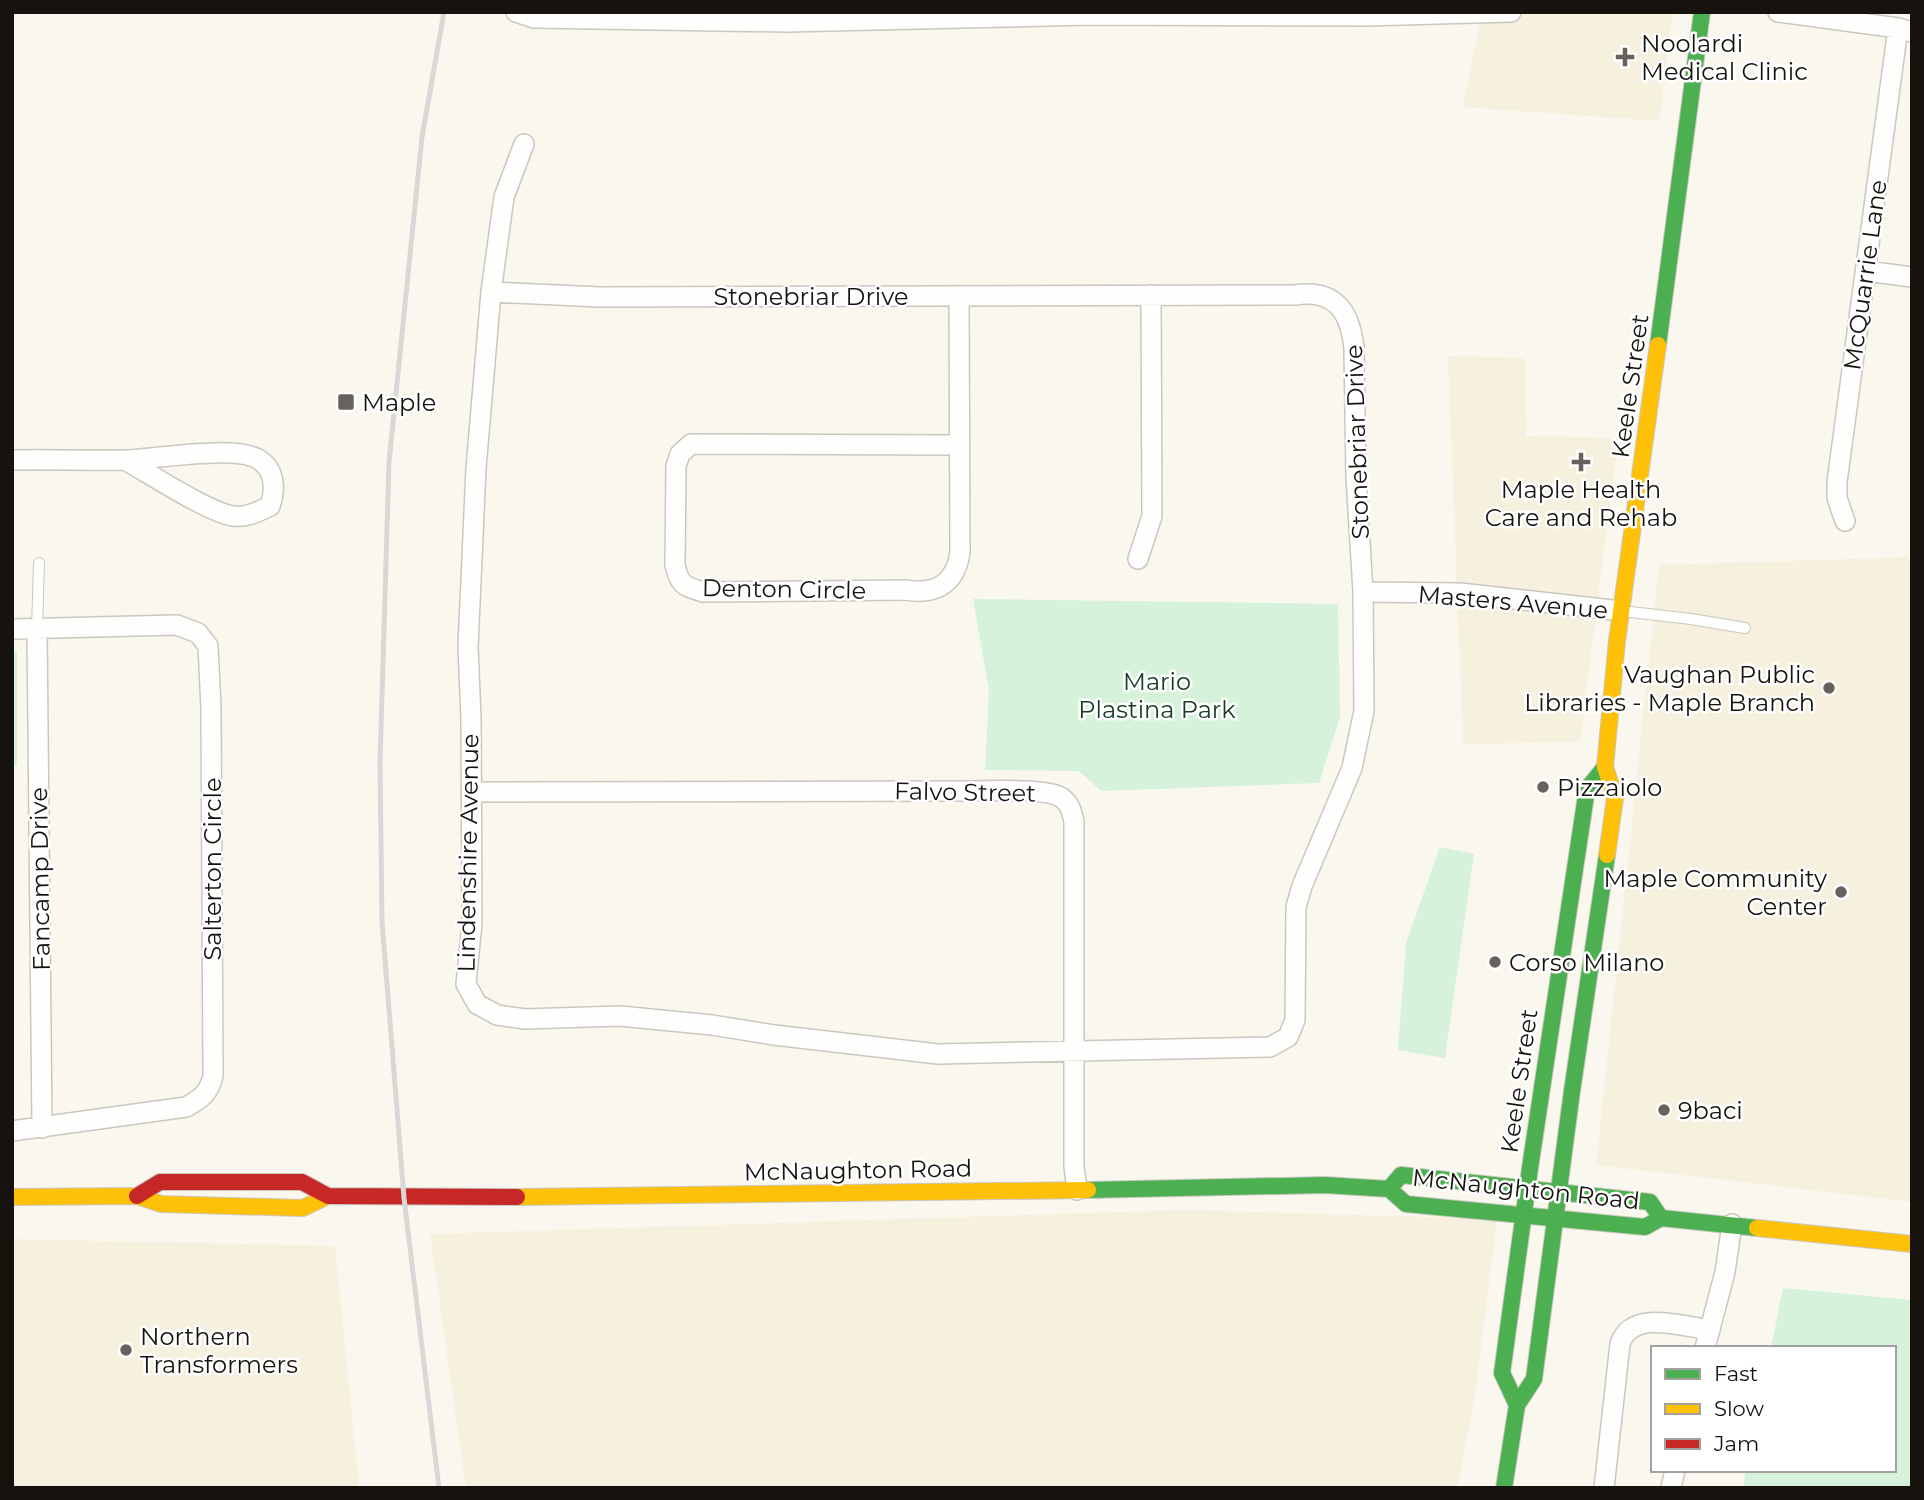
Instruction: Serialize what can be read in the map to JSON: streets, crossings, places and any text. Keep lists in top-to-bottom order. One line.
{"streets":{"street":["McQuarrie Lane","Stonebriar Drive","Keele Street","Denton Circle","Masters Avenue","Falvo Street","Lindenshire Avenue","Salterton Circle","Fancamp Drive","McNaughton Road"]},"crossings":[["Stonebriar Drive","Denton Circle"],["Stonebriar Drive","Masters Avenue"],["Stonebriar Drive","Falvo Street"],["Stonebriar Drive","Lindenshire Avenue"],["Keele Street","Masters Avenue"],["Keele Street","McNaughton Road"],["Falvo Street","Lindenshire Avenue"],["Falvo Street","McNaughton Road"],["Salterton Circle","Fancamp Drive"]],"parks":["Mario Plastina Park"],"places":{"health":["Noolardi Medical Clinic","Maple Health Care and Rehab"],"transit":["Maple"],"other":["Vaughan Public Libraries - Maple Branch","Pizzaiolo","Maple Community Center","Corso Milano","9baci","Northern Transformers"]},"legend":["Fast","Slow","Jam"]}
